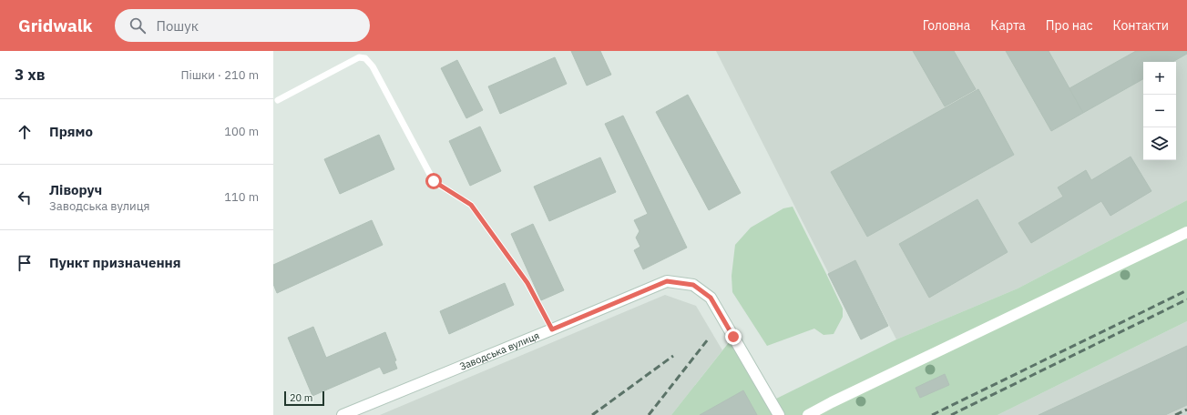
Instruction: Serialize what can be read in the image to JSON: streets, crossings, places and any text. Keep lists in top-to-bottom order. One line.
{"streets":{"street":["Заводська вулиця"]},"scale_bar":"20 m","page":{"header":"Gridwalk","search":"Пошук","nav":["Головна","Карта","Про нас","Контакти"],"heading":["3 хв","Пішки · 210 m"],"map_buttons":["+","−"],"list":[["Прямо","100 m"],["Ліворуч","Заводська вулиця","110 m"],"Пункт призначення"],"scale":"20 m"}}
